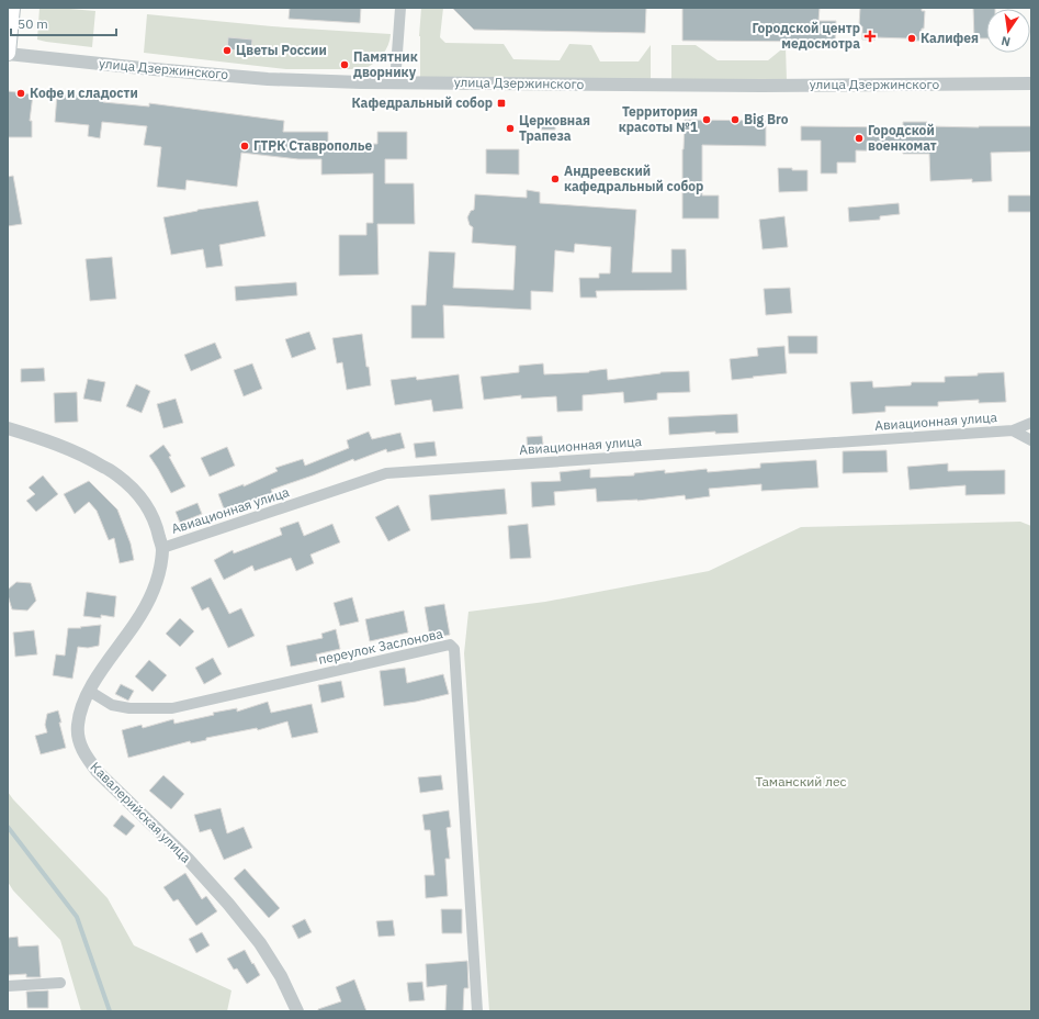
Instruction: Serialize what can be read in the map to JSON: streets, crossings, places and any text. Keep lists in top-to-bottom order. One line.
{"streets":{"street":["улица Дзержинского","Авиационная улица","переулок Заслонова","Кавалерийская улица"]},"crossings":[["Авиационная улица","Кавалерийская улица"],["переулок Заслонова","Кавалерийская улица"]],"parks":["Таманский лес"],"places":{"health":["Городской центр медосмотра"],"other":["Калифея","Цветы России","Памятник дворнику","Кофе и сладости","Территория красоты №1","Big Bro","Церковная Трапеза","Городской военкомат","ГТРК Ставрополье","Андреевский кафедральный собор"],"transit":["Кафедральный собор"]},"scale_bar":"50 m","north":"bottom"}
